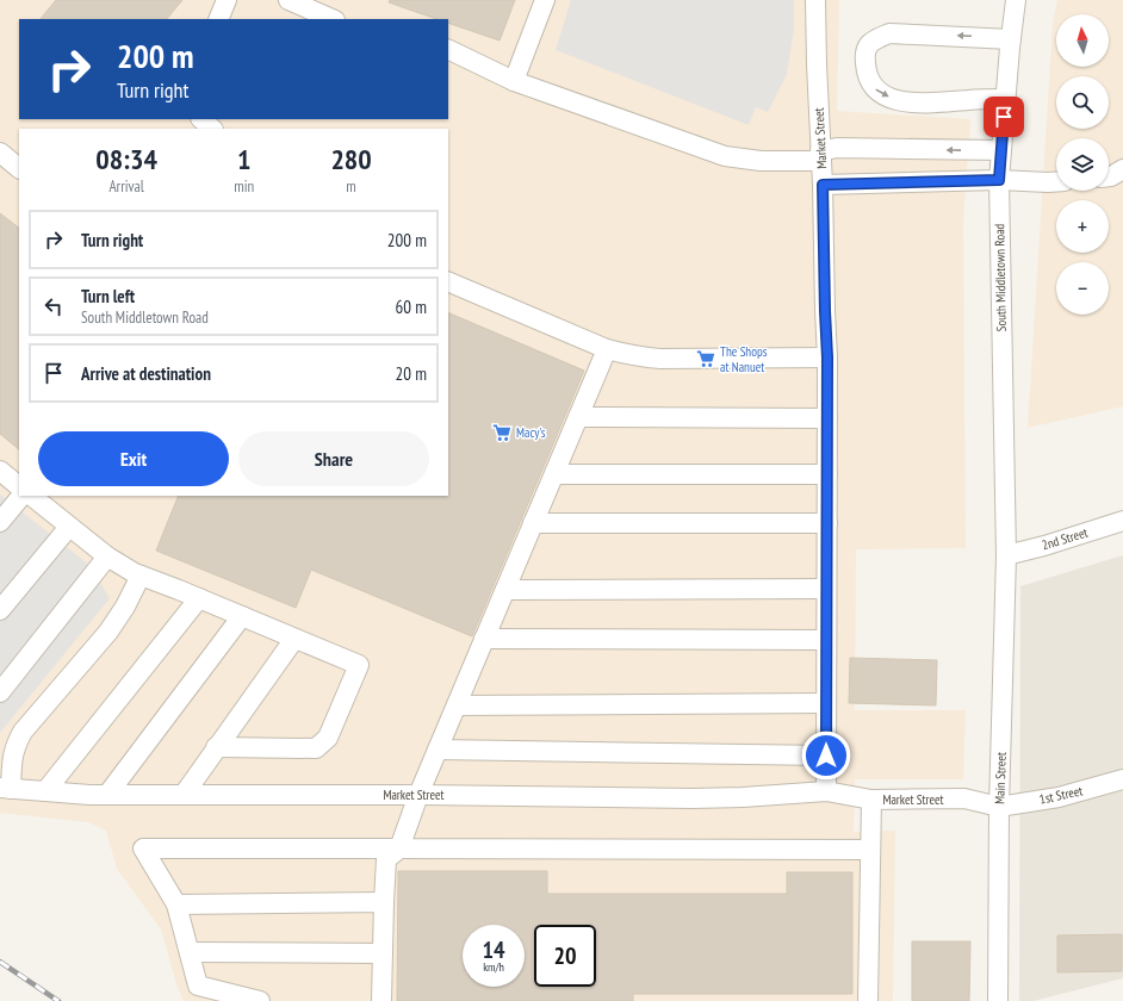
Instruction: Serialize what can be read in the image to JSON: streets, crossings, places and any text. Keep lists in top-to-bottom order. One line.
{"streets":{"street":["Market Street","South Middletown Road","2nd Street","Main Street","1st Street"]},"crossings":[["Market Street","Main Street"],["Market Street","1st Street"],["South Middletown Road","2nd Street"],["South Middletown Road","Main Street"],["2nd Street","Main Street"],["Main Street","1st Street"]],"places":{"supermarket":["The Shops at Nanuet","Macy's"]},"north":"top","page":{"map_buttons":["+","−"],"turn":["200 m","Turn right"],"eta":["08:34","Arrival","1","min","280","m"],"list":[{"name":"Turn right","value":"200 m"},{"name":"Turn left","note":"South Middletown Road","value":"60 m"},{"name":"Arrive at destination","value":"20 m"}],"buttons":["Exit","Share"],"speed":"14 km/h","limit":"20"}}
